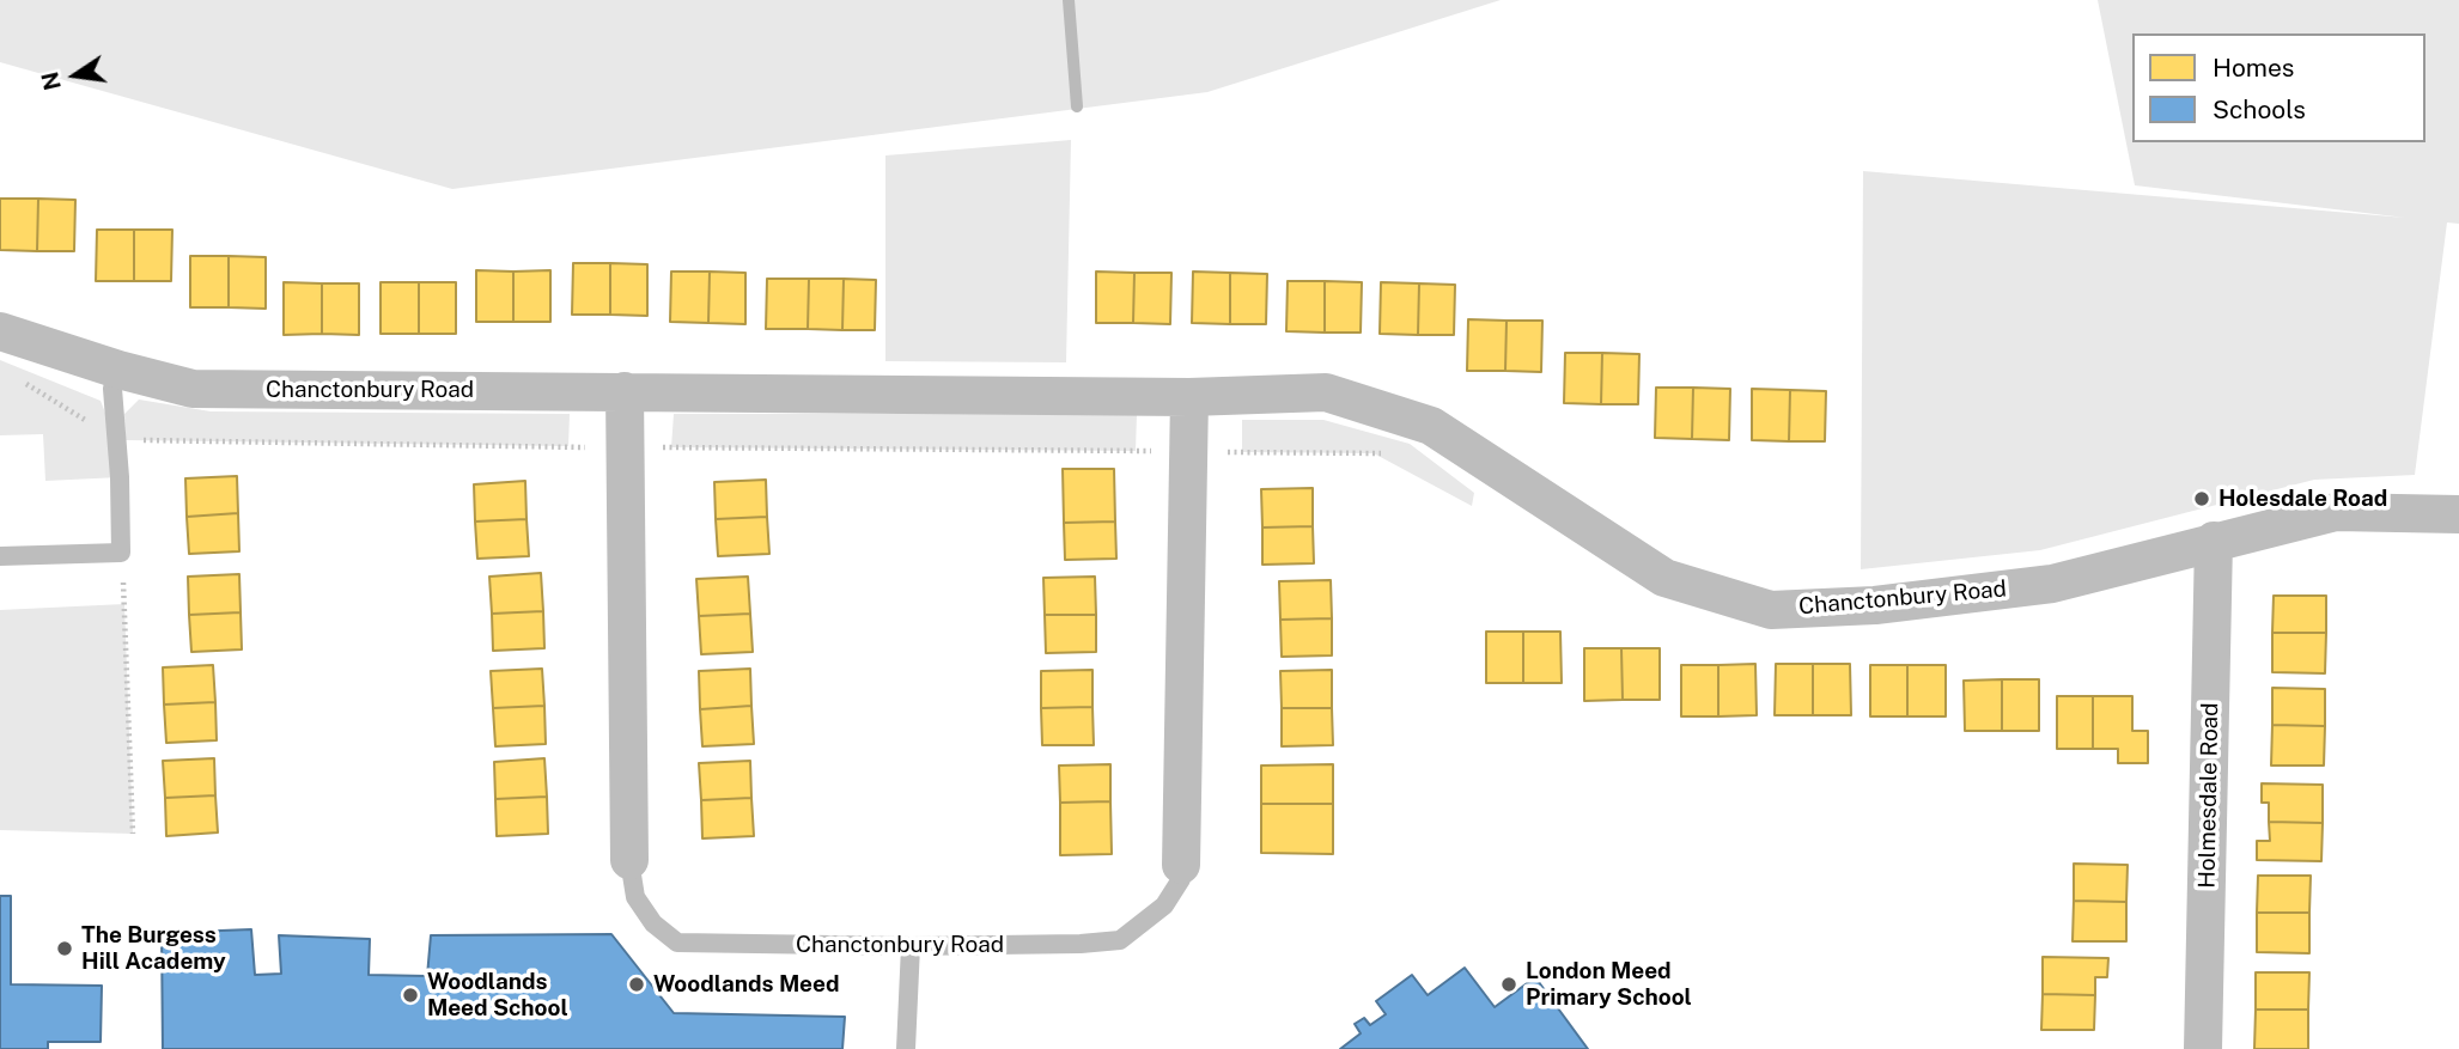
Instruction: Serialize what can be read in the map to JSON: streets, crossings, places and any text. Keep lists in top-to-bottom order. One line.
{"streets":{"street":["Chanctonbury Road","Holmesdale Road"]},"crossings":[["Chanctonbury Road","Holmesdale Road"]],"places":["Holesdale Road","The Burgess Hill Academy","Woodlands Meed","London Meed Primary School","Woodlands Meed School"],"legend":["Homes","Schools"],"north":"left"}
